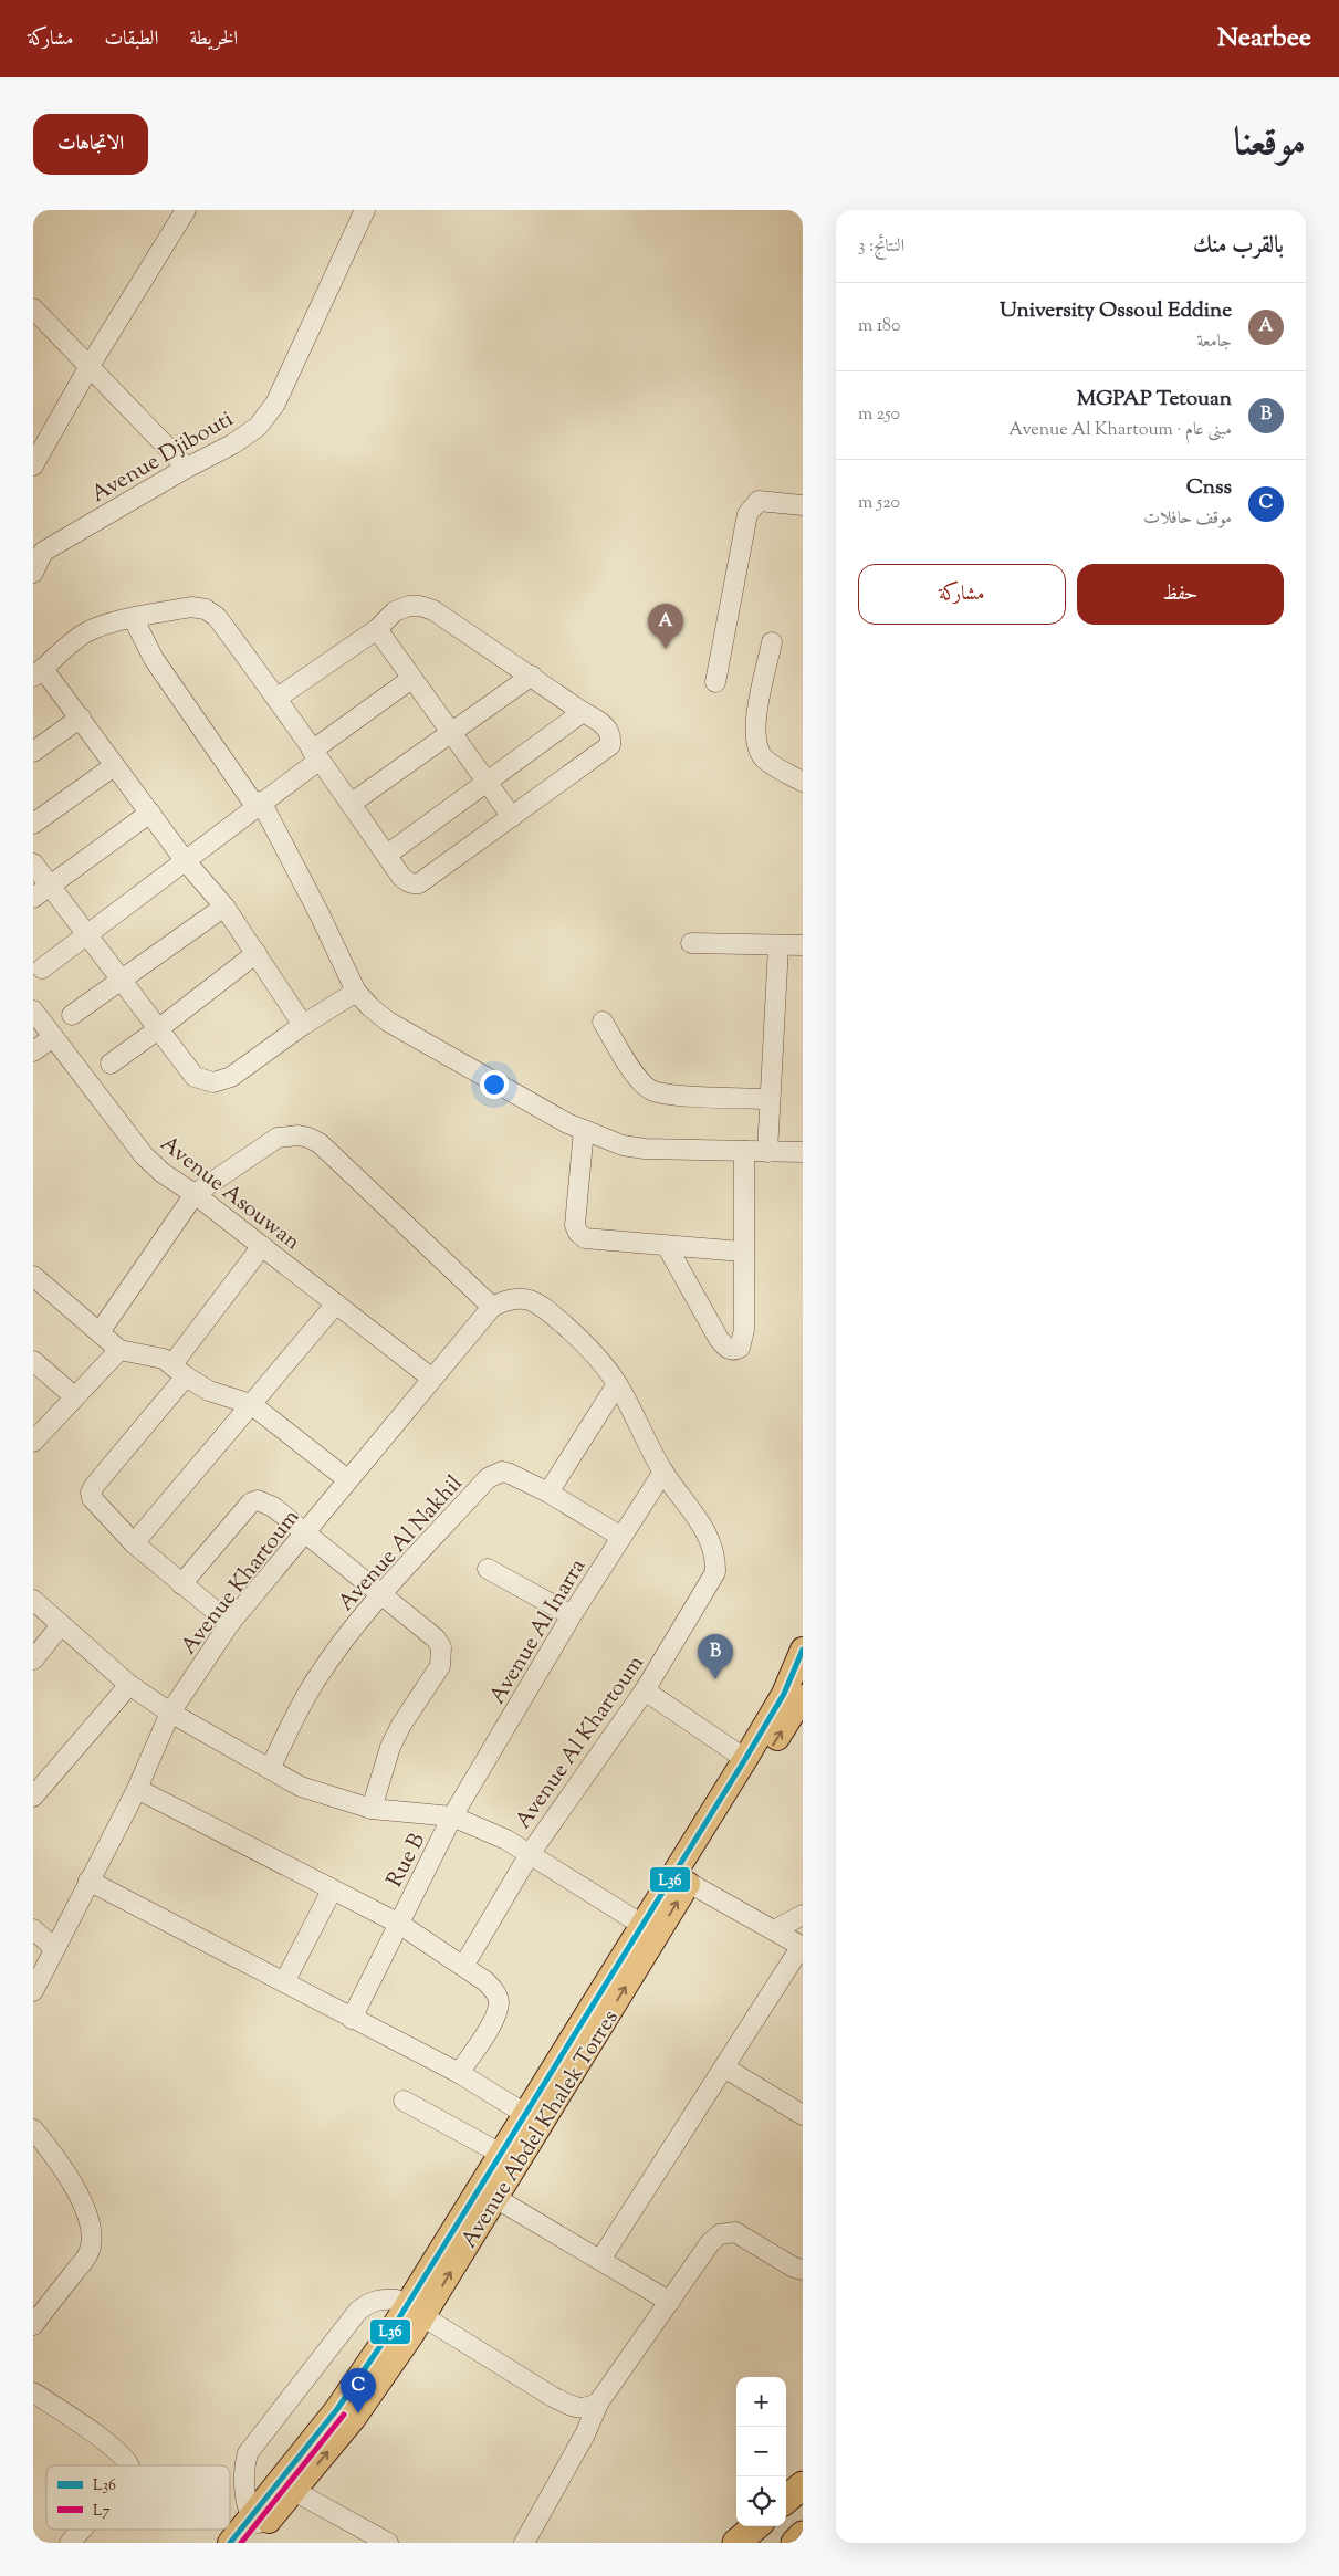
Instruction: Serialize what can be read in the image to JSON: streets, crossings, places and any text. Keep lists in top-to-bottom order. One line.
{"streets":{"main road":["Avenue Abdel Khalek Torres"],"street":["Avenue Djibouti","Avenue Asouwan","Avenue Al Nakhil","Avenue Khartoum","Avenue Al Inarra","Avenue Al Khartoum","Rue B"]},"crossings":[["Avenue Asouwan","Avenue Khartoum"],["Avenue Al Nakhil","Avenue Al Inarra"],["Avenue Al Inarra","Avenue Al Khartoum"],["Avenue Al Inarra","Rue B"]],"lines":["transit line L36","transit line L7"],"legend":["L36","L7"],"page":{"header":"Nearbee","nav":["الخريطة","الطبقات","مشاركة"],"title":"موقعنا","buttons":["الاتجاهات",["حفظ","مشاركة"]],"heading":["بالقرب منك","النتائج: 3"],"list":[{"mark":"A","name":"University Ossoul Eddine","note":"جامعة","value":"180 m"},{"mark":"B","name":"MGPAP Tetouan","note":"مبنى عام · Avenue Al Khartoum","value":"250 m"},{"mark":"C","name":"Cnss","note":"موقف حافلات","value":"520 m"}],"pins":["A","B","C"],"map_buttons":["+","−"]}}
